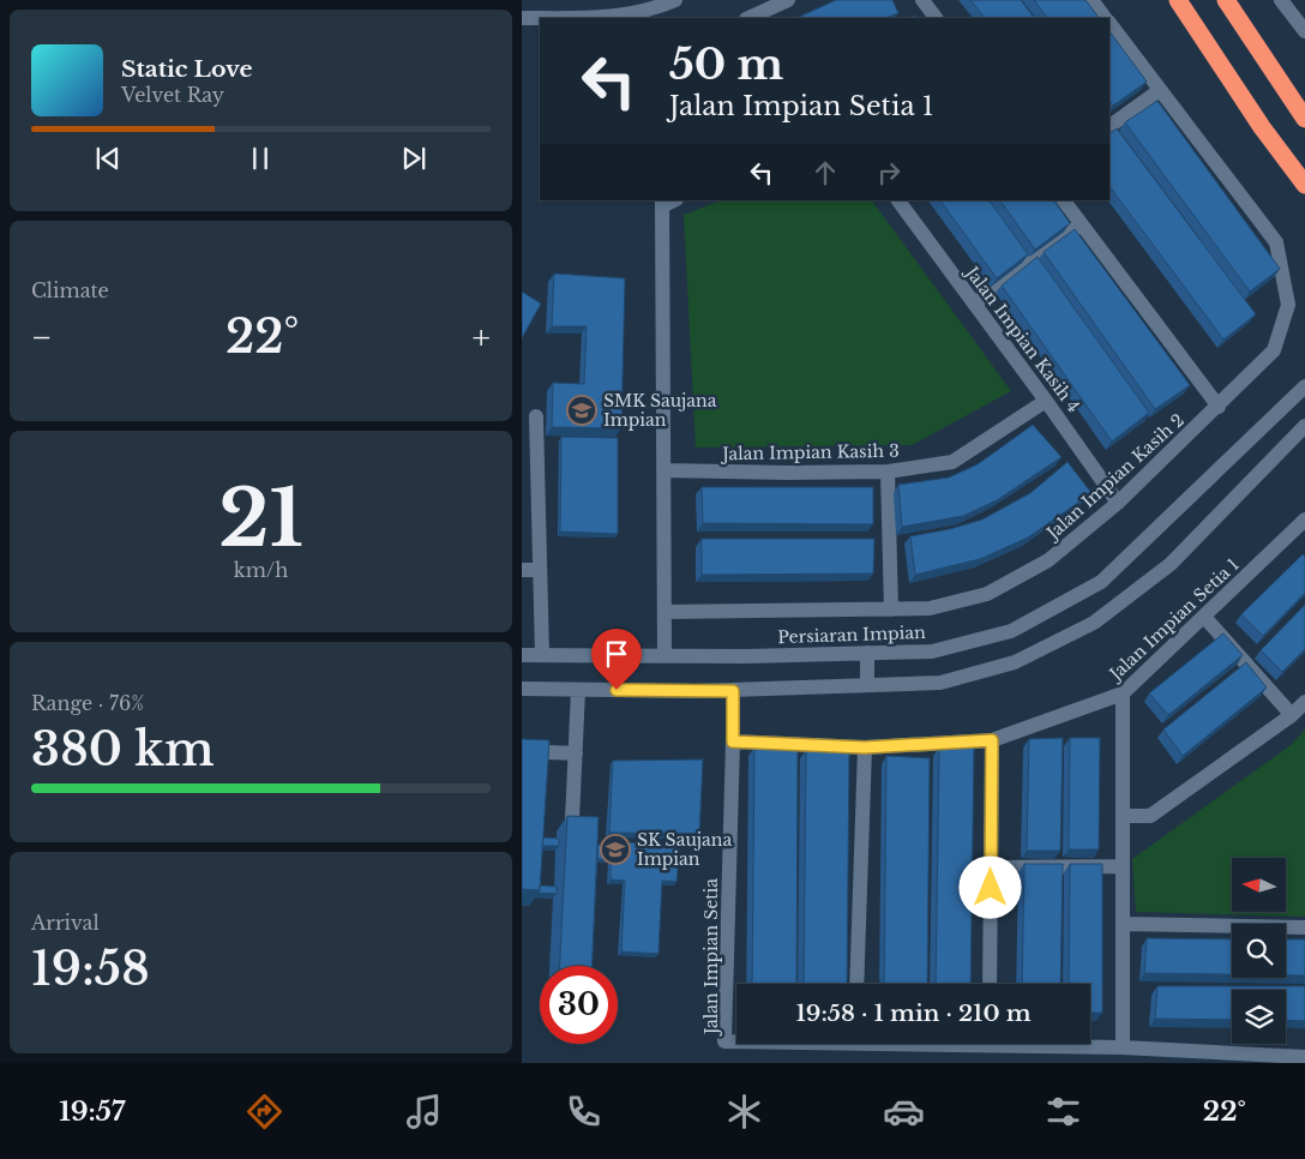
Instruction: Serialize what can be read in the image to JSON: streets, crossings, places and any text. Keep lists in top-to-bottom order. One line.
{"streets":{"street":["Jalan Impian Kasih 4","Jalan Impian Kasih 3","Jalan Impian Kasih 2","Jalan Impian Setia 1","Persiaran Impian","Jalan Impian Setia"]},"crossings":[["Jalan Impian Kasih 4","Jalan Impian Kasih 3"],["Jalan Impian Kasih 4","Jalan Impian Kasih 2"],["Jalan Impian Setia 1","Jalan Impian Setia"]],"places":{"school or university":["SMK Saujana Impian","SK Saujana Impian"]},"north":"left","page":{"turn":["50 m","Jalan Impian Setia 1"],"song":["Static Love","Velvet Ray"],"tile":["Climate",["21","km/h"],["Range · 76%","380 km"],["Arrival","19:58"]],"heat":["−","22°","+"],"limit":"30","trip":"19:58 · 1 min · 210 m","tabs":["19:57","22°"]}}
